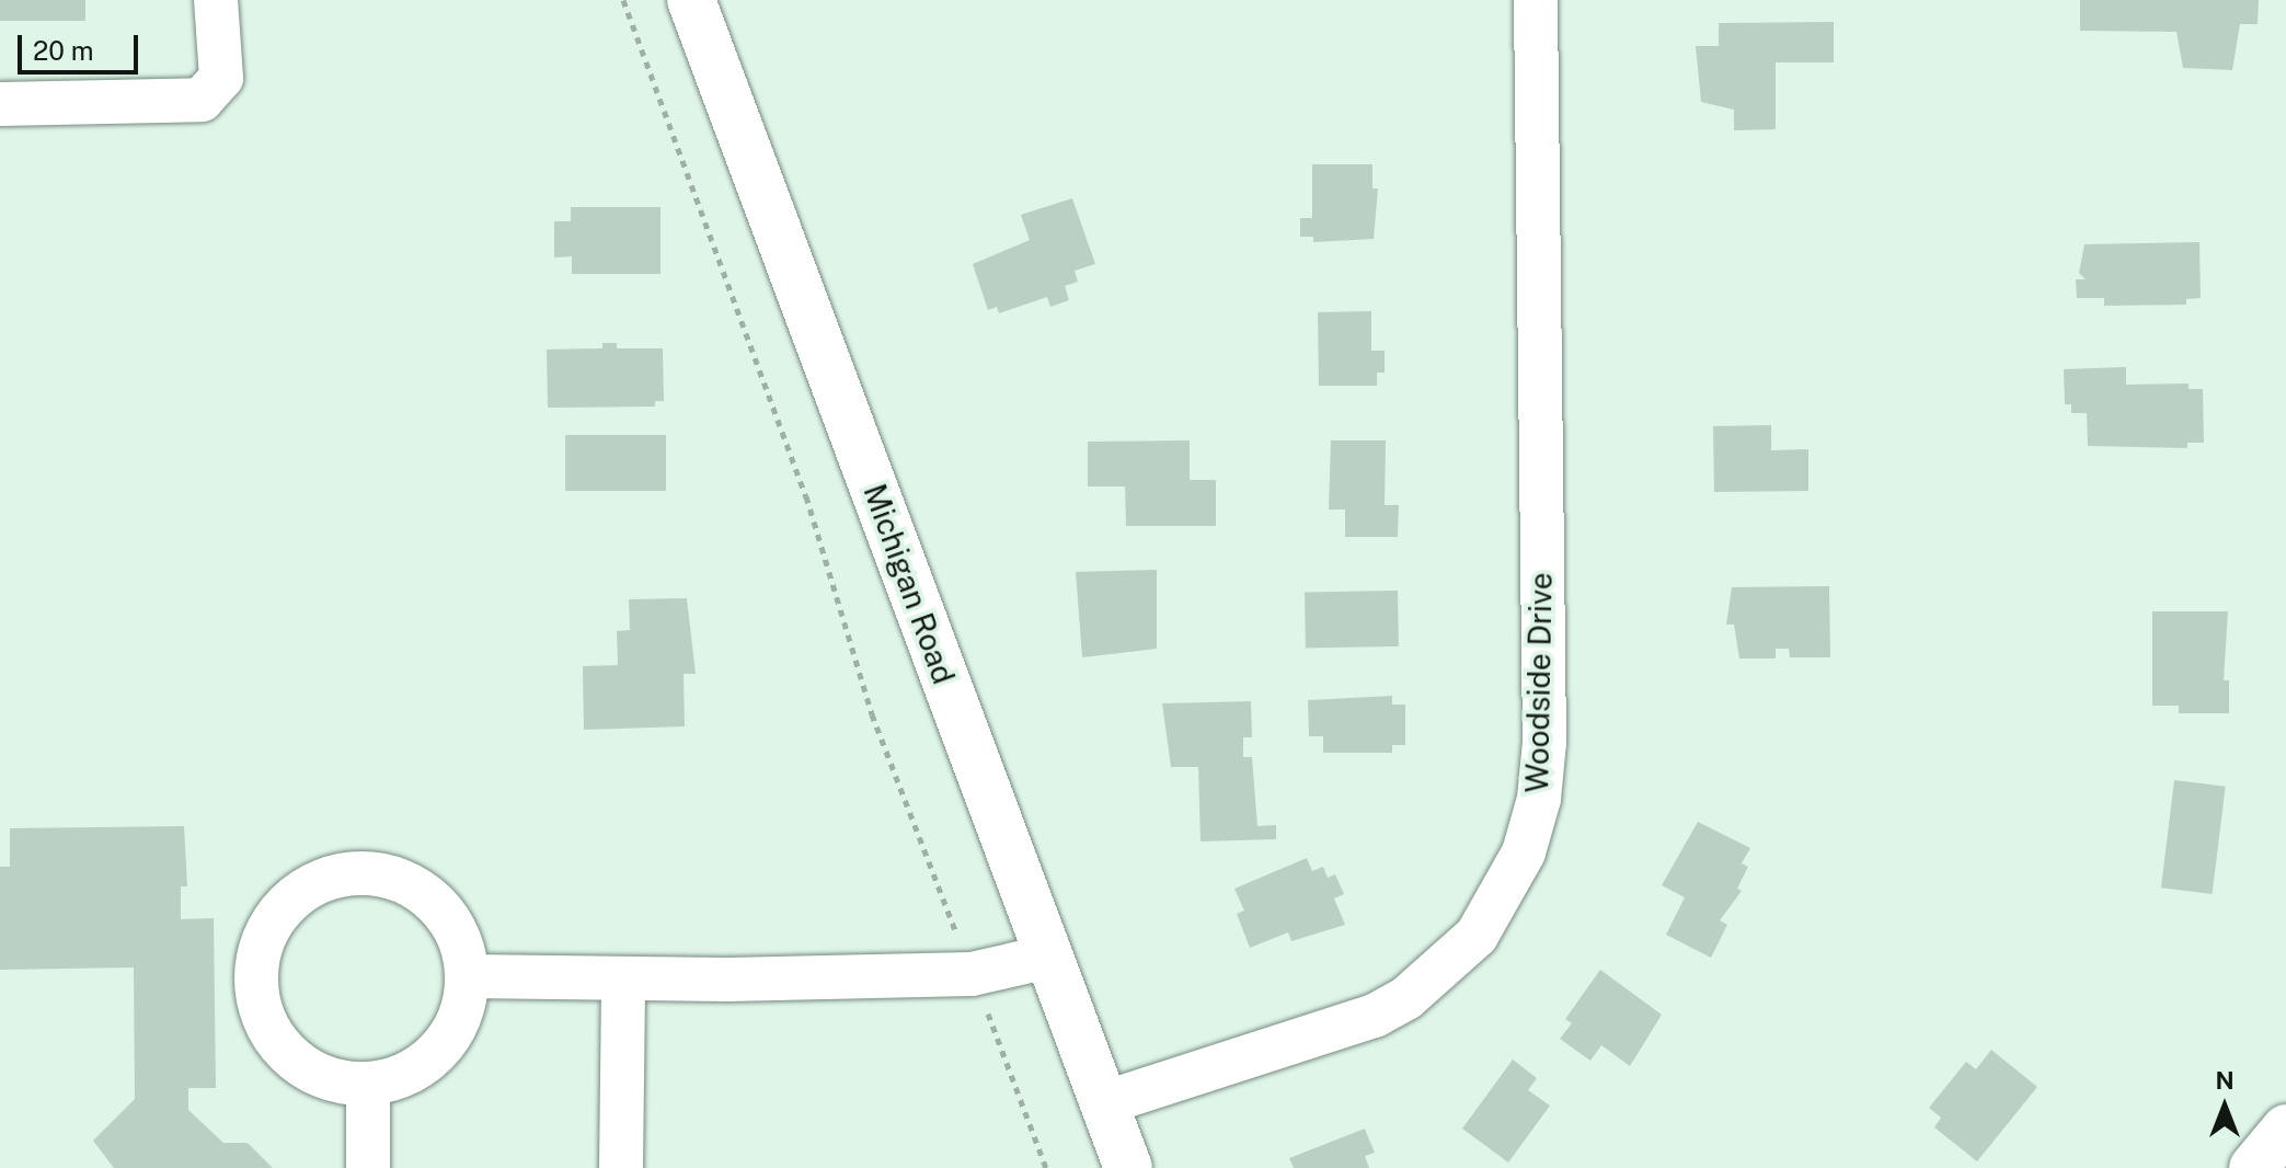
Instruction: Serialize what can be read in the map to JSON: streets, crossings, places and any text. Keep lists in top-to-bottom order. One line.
{"streets":{"main road":["Michigan Road"],"street":["Woodside Drive"]},"crossings":[["Michigan Road","Woodside Drive"]],"scale_bar":"20 m","north":"top"}
